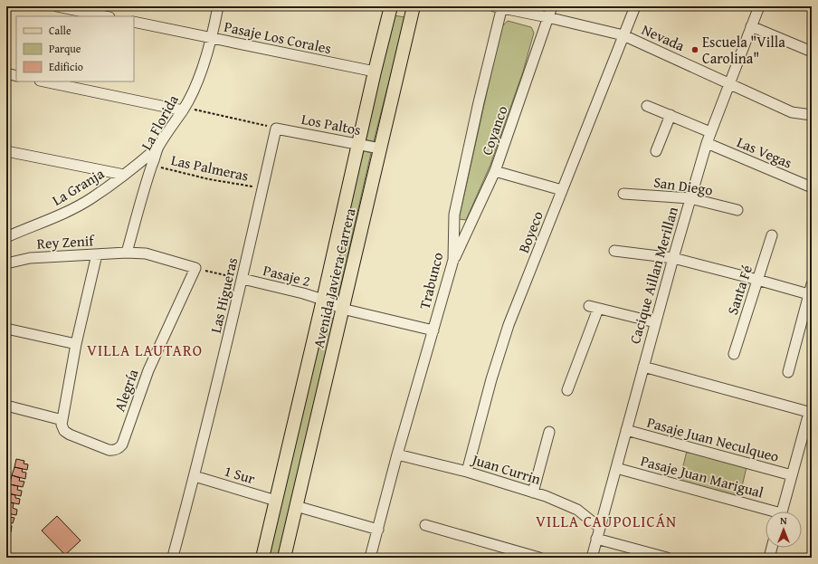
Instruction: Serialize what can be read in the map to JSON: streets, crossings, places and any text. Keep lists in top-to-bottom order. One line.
{"streets":{"main road":["Avenida Javiera Carrera"],"street":["Pasaje Los Corales","Nevada","La Florida","Los Paltos","Coyanco","Las Vegas","San Diego","La Granja","Boyeco","Rey Zenif","Pasaje 2","Cacique Aillan Merillan","Trabunco","Santa Fé","Las Higueras","Alegría","Pasaje Juan Neculqueo","Juan Currin","1 Sur","Pasaje Juan Marigual"],"path":["Las Palmeras"]},"crossings":[["Pasaje Los Corales","La Florida"],["Pasaje Los Corales","Avenida Javiera Carrera"],["Nevada","Coyanco"],["Nevada","Boyeco"],["Nevada","Cacique Aillan Merillan"],["Nevada","Trabunco"],["La Florida","Las Palmeras"],["La Florida","La Granja"],["La Florida","Rey Zenif"],["Los Paltos","Avenida Javiera Carrera"],["Los Paltos","Las Higueras"],["Coyanco","Trabunco"],["Las Vegas","Cacique Aillan Merillan"],["Las Palmeras","Las Higueras"],["San Diego","Cacique Aillan Merillan"],["Boyeco","Juan Currin"],["Pasaje 2","Avenida Javiera Carrera"],["Pasaje 2","Trabunco"],["Pasaje 2","Las Higueras"],["Cacique Aillan Merillan","Pasaje Juan Neculqueo"],["Cacique Aillan Merillan","Juan Currin"],["Cacique Aillan Merillan","Pasaje Juan Marigual"],["Avenida Javiera Carrera","1 Sur"],["Trabunco","Juan Currin"],["Las Higueras","1 Sur"]],"districts":["VILLA LAUTARO","VILLA CAUPOLICÁN"],"places":["Escuela \"Villa Carolina\""],"legend":["Calle","Parque","Edificio"],"north":"top"}
